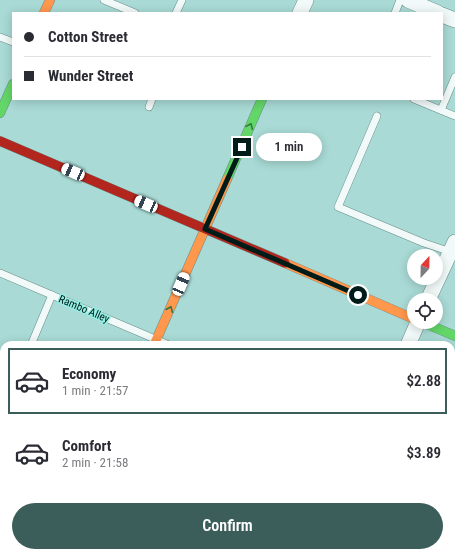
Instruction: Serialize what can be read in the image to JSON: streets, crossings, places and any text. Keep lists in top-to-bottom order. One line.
{"streets":{"lane":["Rambo Alley"]},"north":"top","page":{"banner":["Cotton Street","Wunder Street"],"bubble":"1 min","list":[{"name":"Economy","note":"1 min · 21:57","value":"$2.88"},{"name":"Comfort","note":"2 min · 21:58","value":"$3.89"}],"buttons":"Confirm"}}
